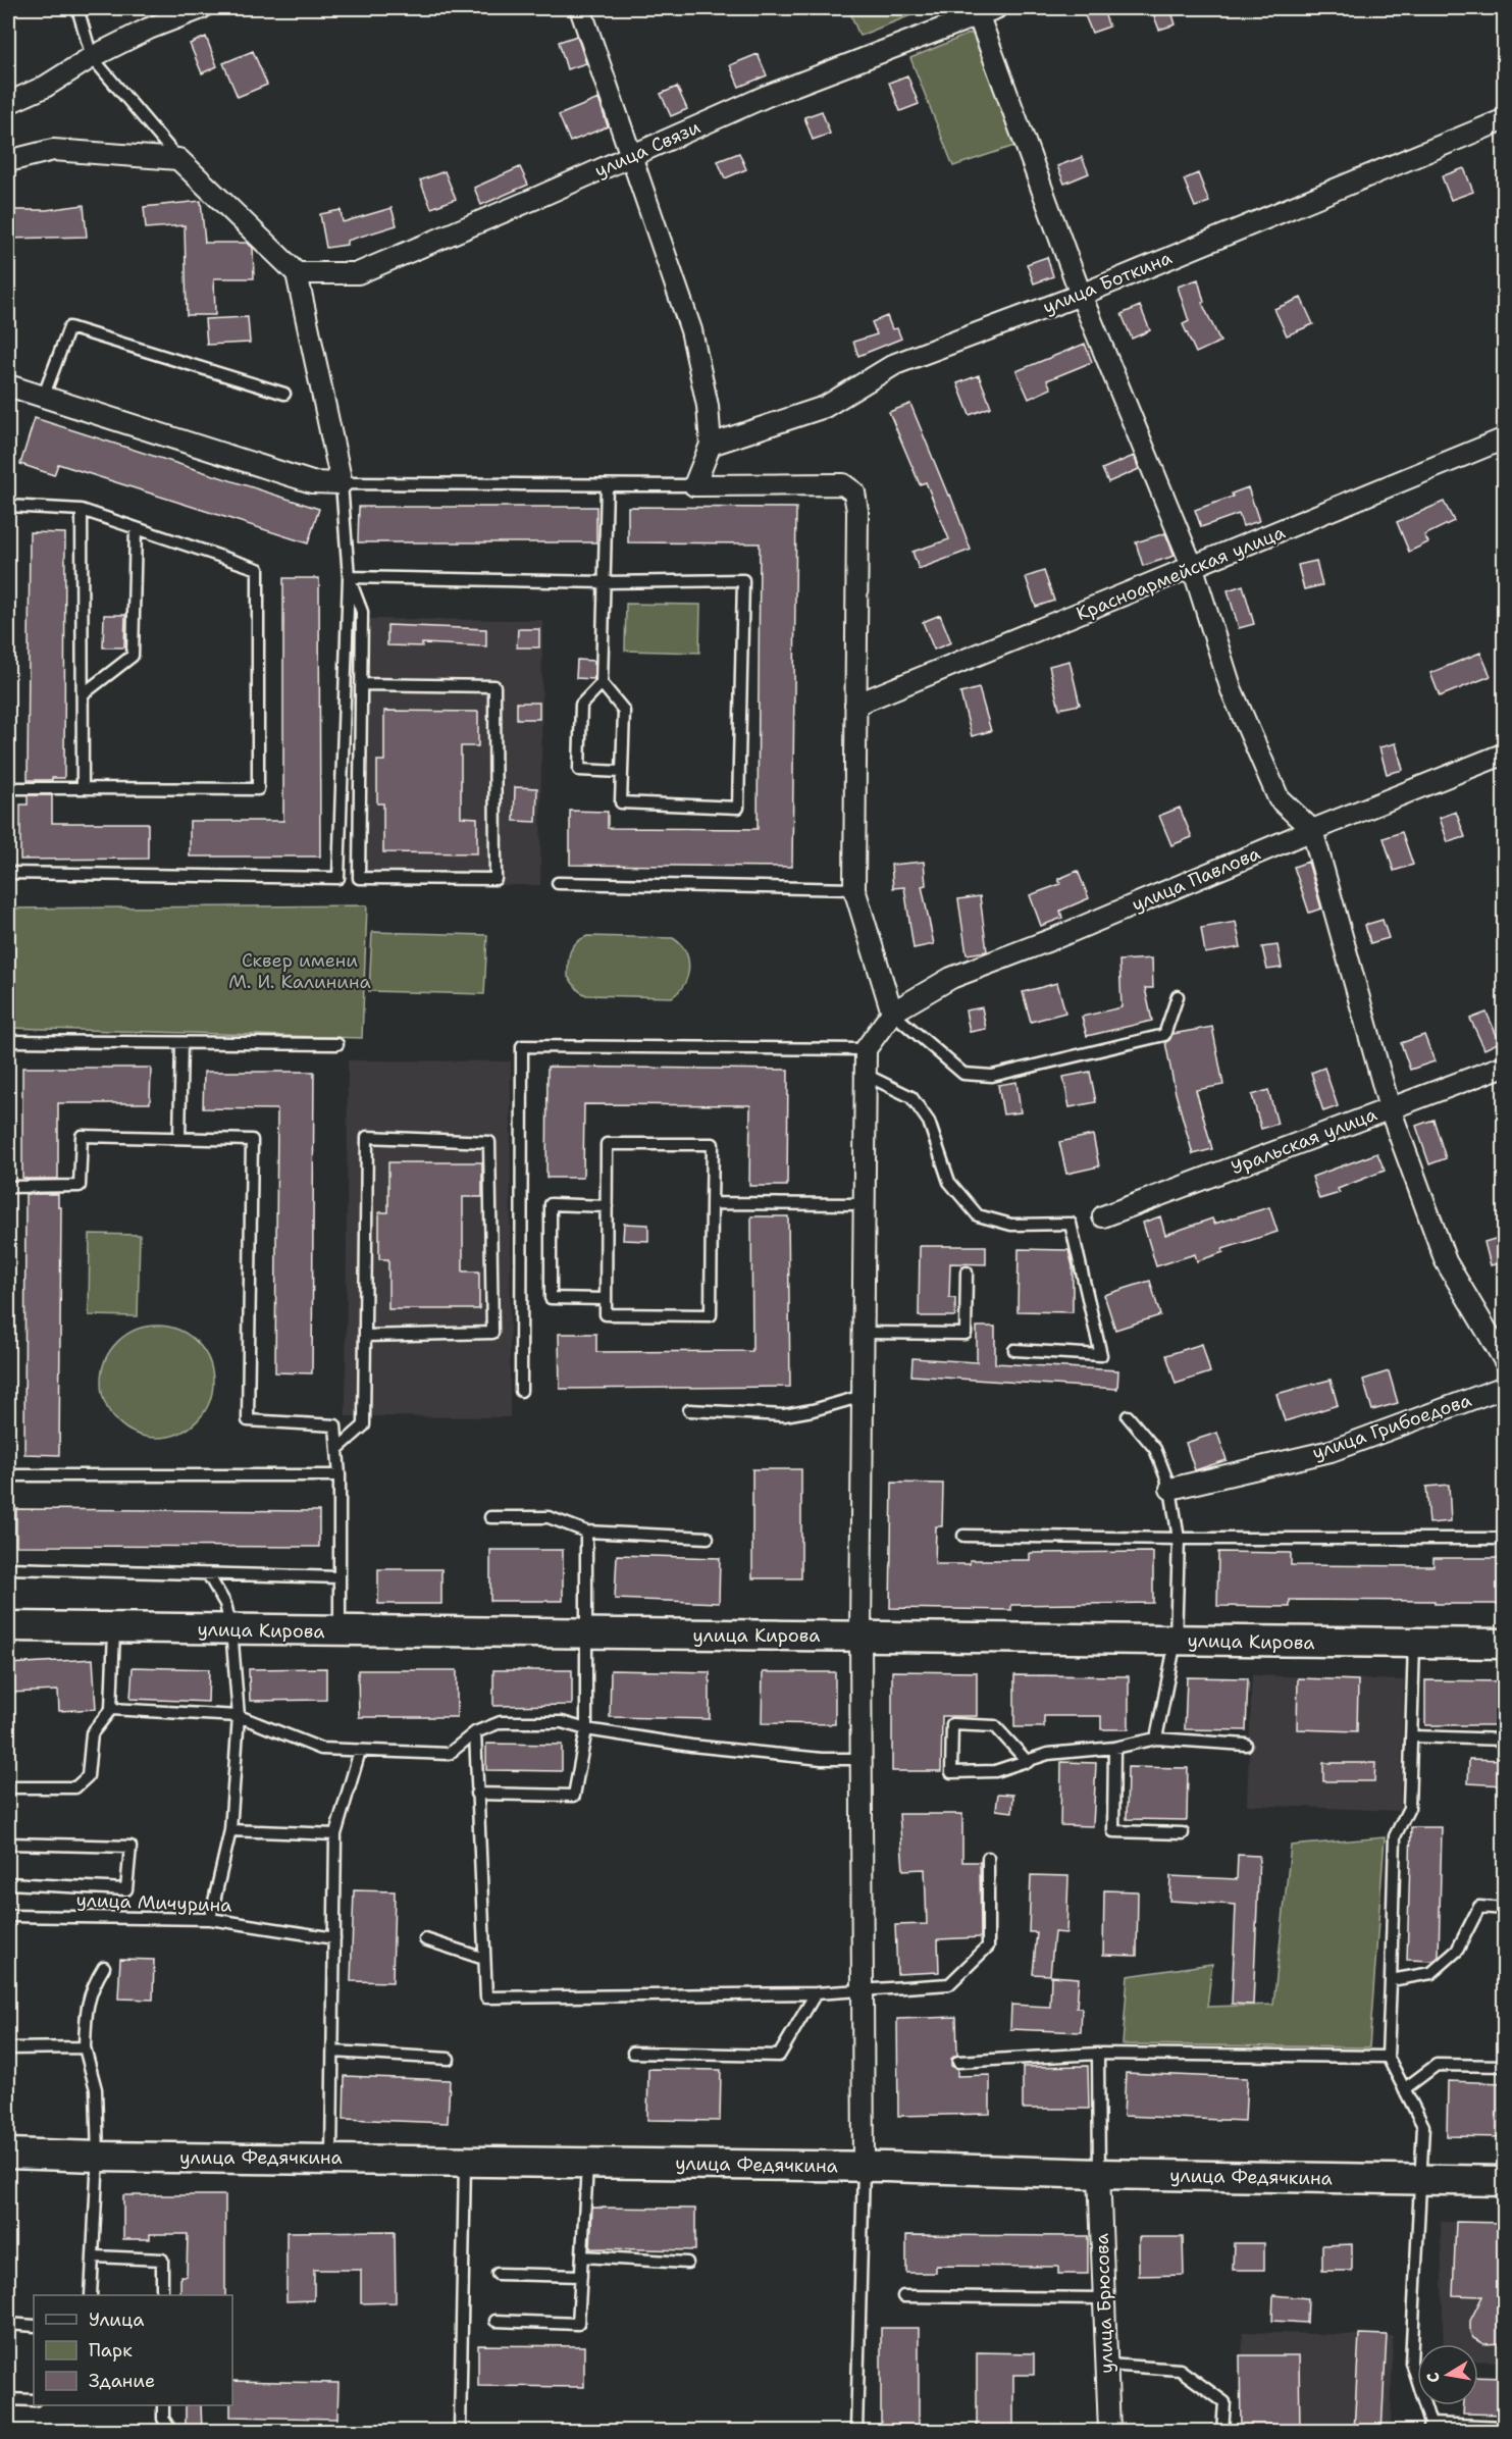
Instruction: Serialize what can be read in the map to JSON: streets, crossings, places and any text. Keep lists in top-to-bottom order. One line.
{"streets":{"street":["улица Связи","улица Боткина","Красноармейская улица","улица Павлова","Уральская улица","улица Грибоедова","улица Кирова","улица Федячкина","улица Брюсова"],"lane":["улица Мичурина"]},"crossings":[["улица Федячкина","улица Брюсова"]],"parks":["Сквер имени М. И. Калинина"],"legend":["Улица","Парк","Здание"],"north":"left"}
